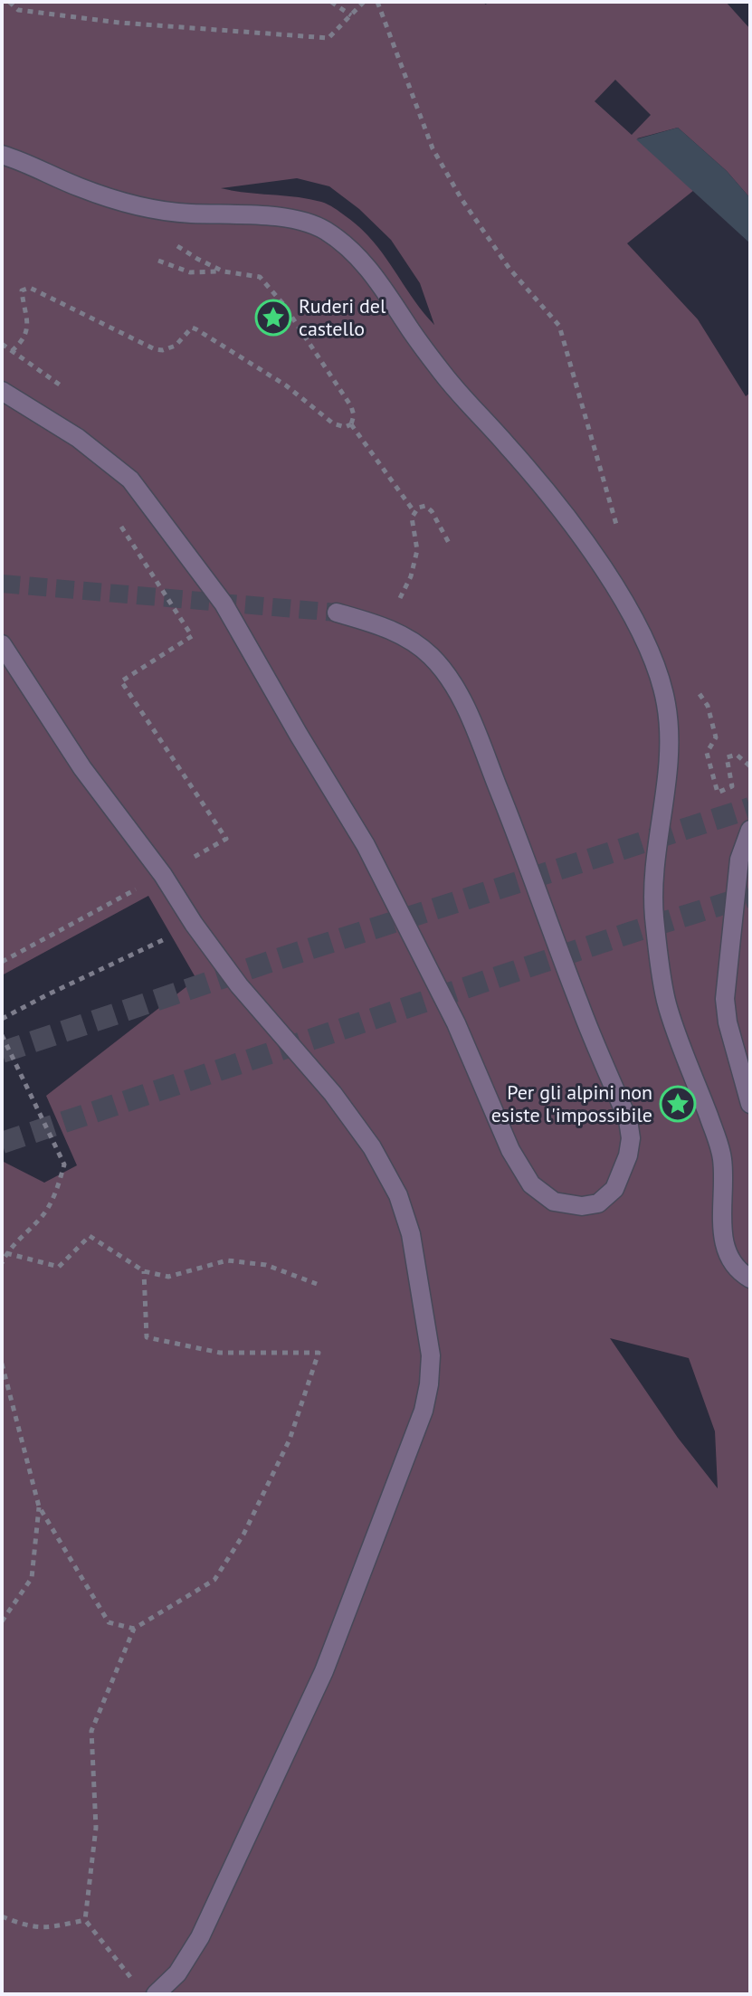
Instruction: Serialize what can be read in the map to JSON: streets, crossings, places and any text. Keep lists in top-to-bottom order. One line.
{"places":{"place":["Ruderi del castello","Per gli alpini non esiste l'impossibile"]}}
